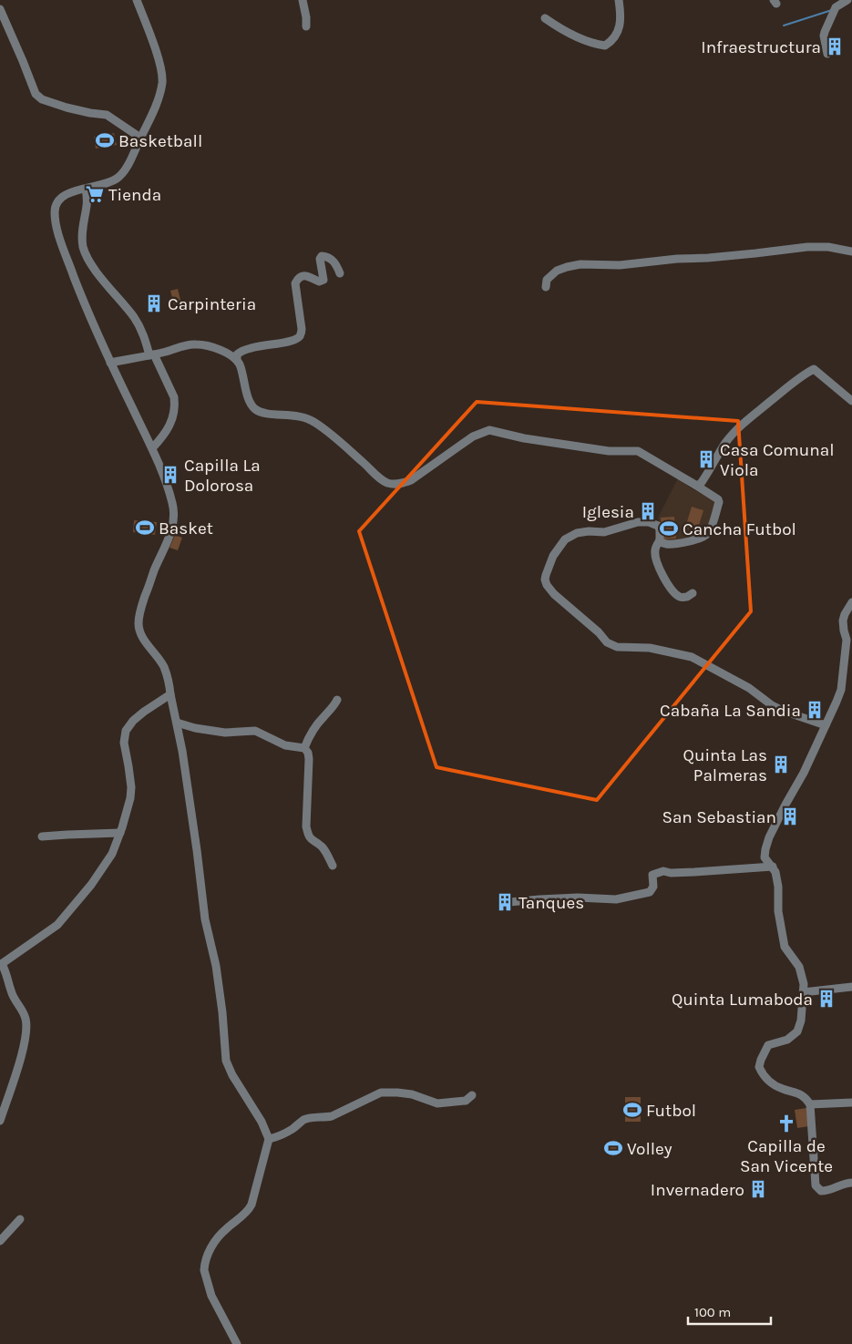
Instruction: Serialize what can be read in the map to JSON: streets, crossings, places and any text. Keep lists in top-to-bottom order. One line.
{"places":{"building":["Infraestructura","Carpinteria","Casa Comunal Viola","Capilla La Dolorosa","Iglesia","Cabaña La Sandia","Quinta Las Palmeras","San Sebastian","Tanques","Quinta Lumaboda","Invernadero"],"sports":["Basketball","Basket","Cancha Futbol","Futbol","Volley"],"supermarket":["Tienda"],"church":["Capilla de San Vicente"]},"scale_bar":"100 m"}
